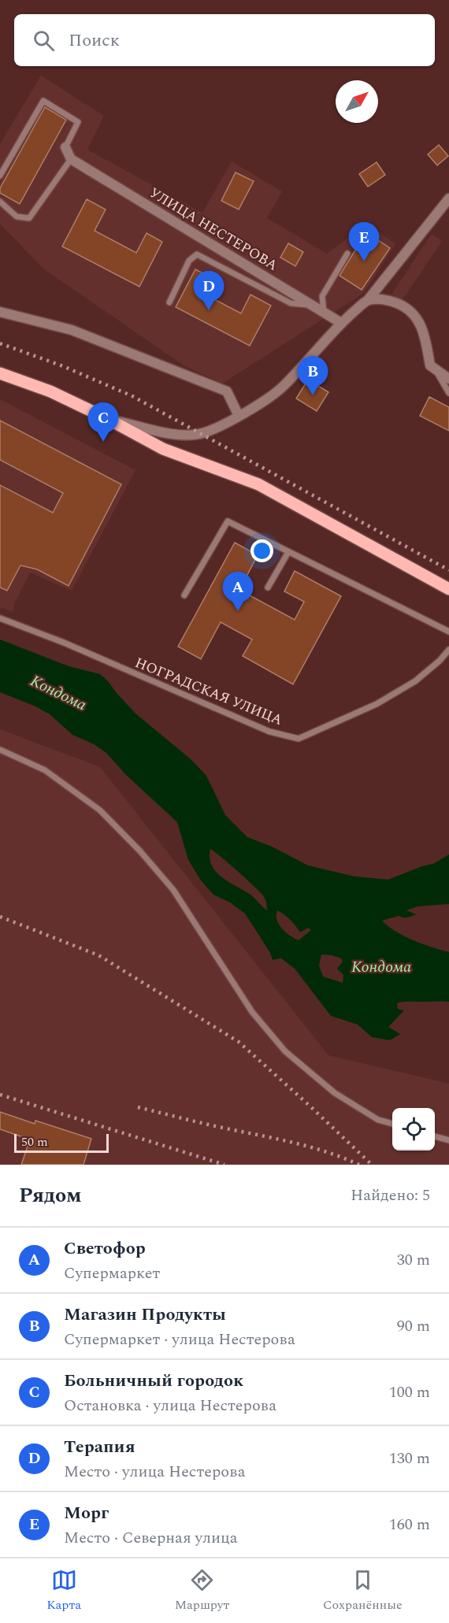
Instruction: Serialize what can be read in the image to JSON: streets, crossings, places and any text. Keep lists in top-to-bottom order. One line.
{"streets":{"street":["УЛИЦА НЕСТЕРОВА"],"lane":["НОГРАДСКАЯ УЛИЦА"]},"water":["Кондома"],"scale_bar":"50 m","north":"top right","page":{"search":"Поиск","pins":["E","D","B","C","A"],"scale":"50 m","heading":["Рядом","Найдено: 5"],"list":[{"mark":"A","name":"Светофор","note":"Супермаркет","value":"30 m"},{"mark":"B","name":"Магазин Продукты","note":"Супермаркет · улица Нестерова","value":"90 m"},{"mark":"C","name":"Больничный городок","note":"Остановка · улица Нестерова","value":"100 m"},{"mark":"D","name":"Терапия","note":"Место · улица Нестерова","value":"130 m"},{"mark":"E","name":"Морг","note":"Место · Северная улица","value":"160 m"}],"nav":["Карта","Маршрут","Сохранённые"]}}
